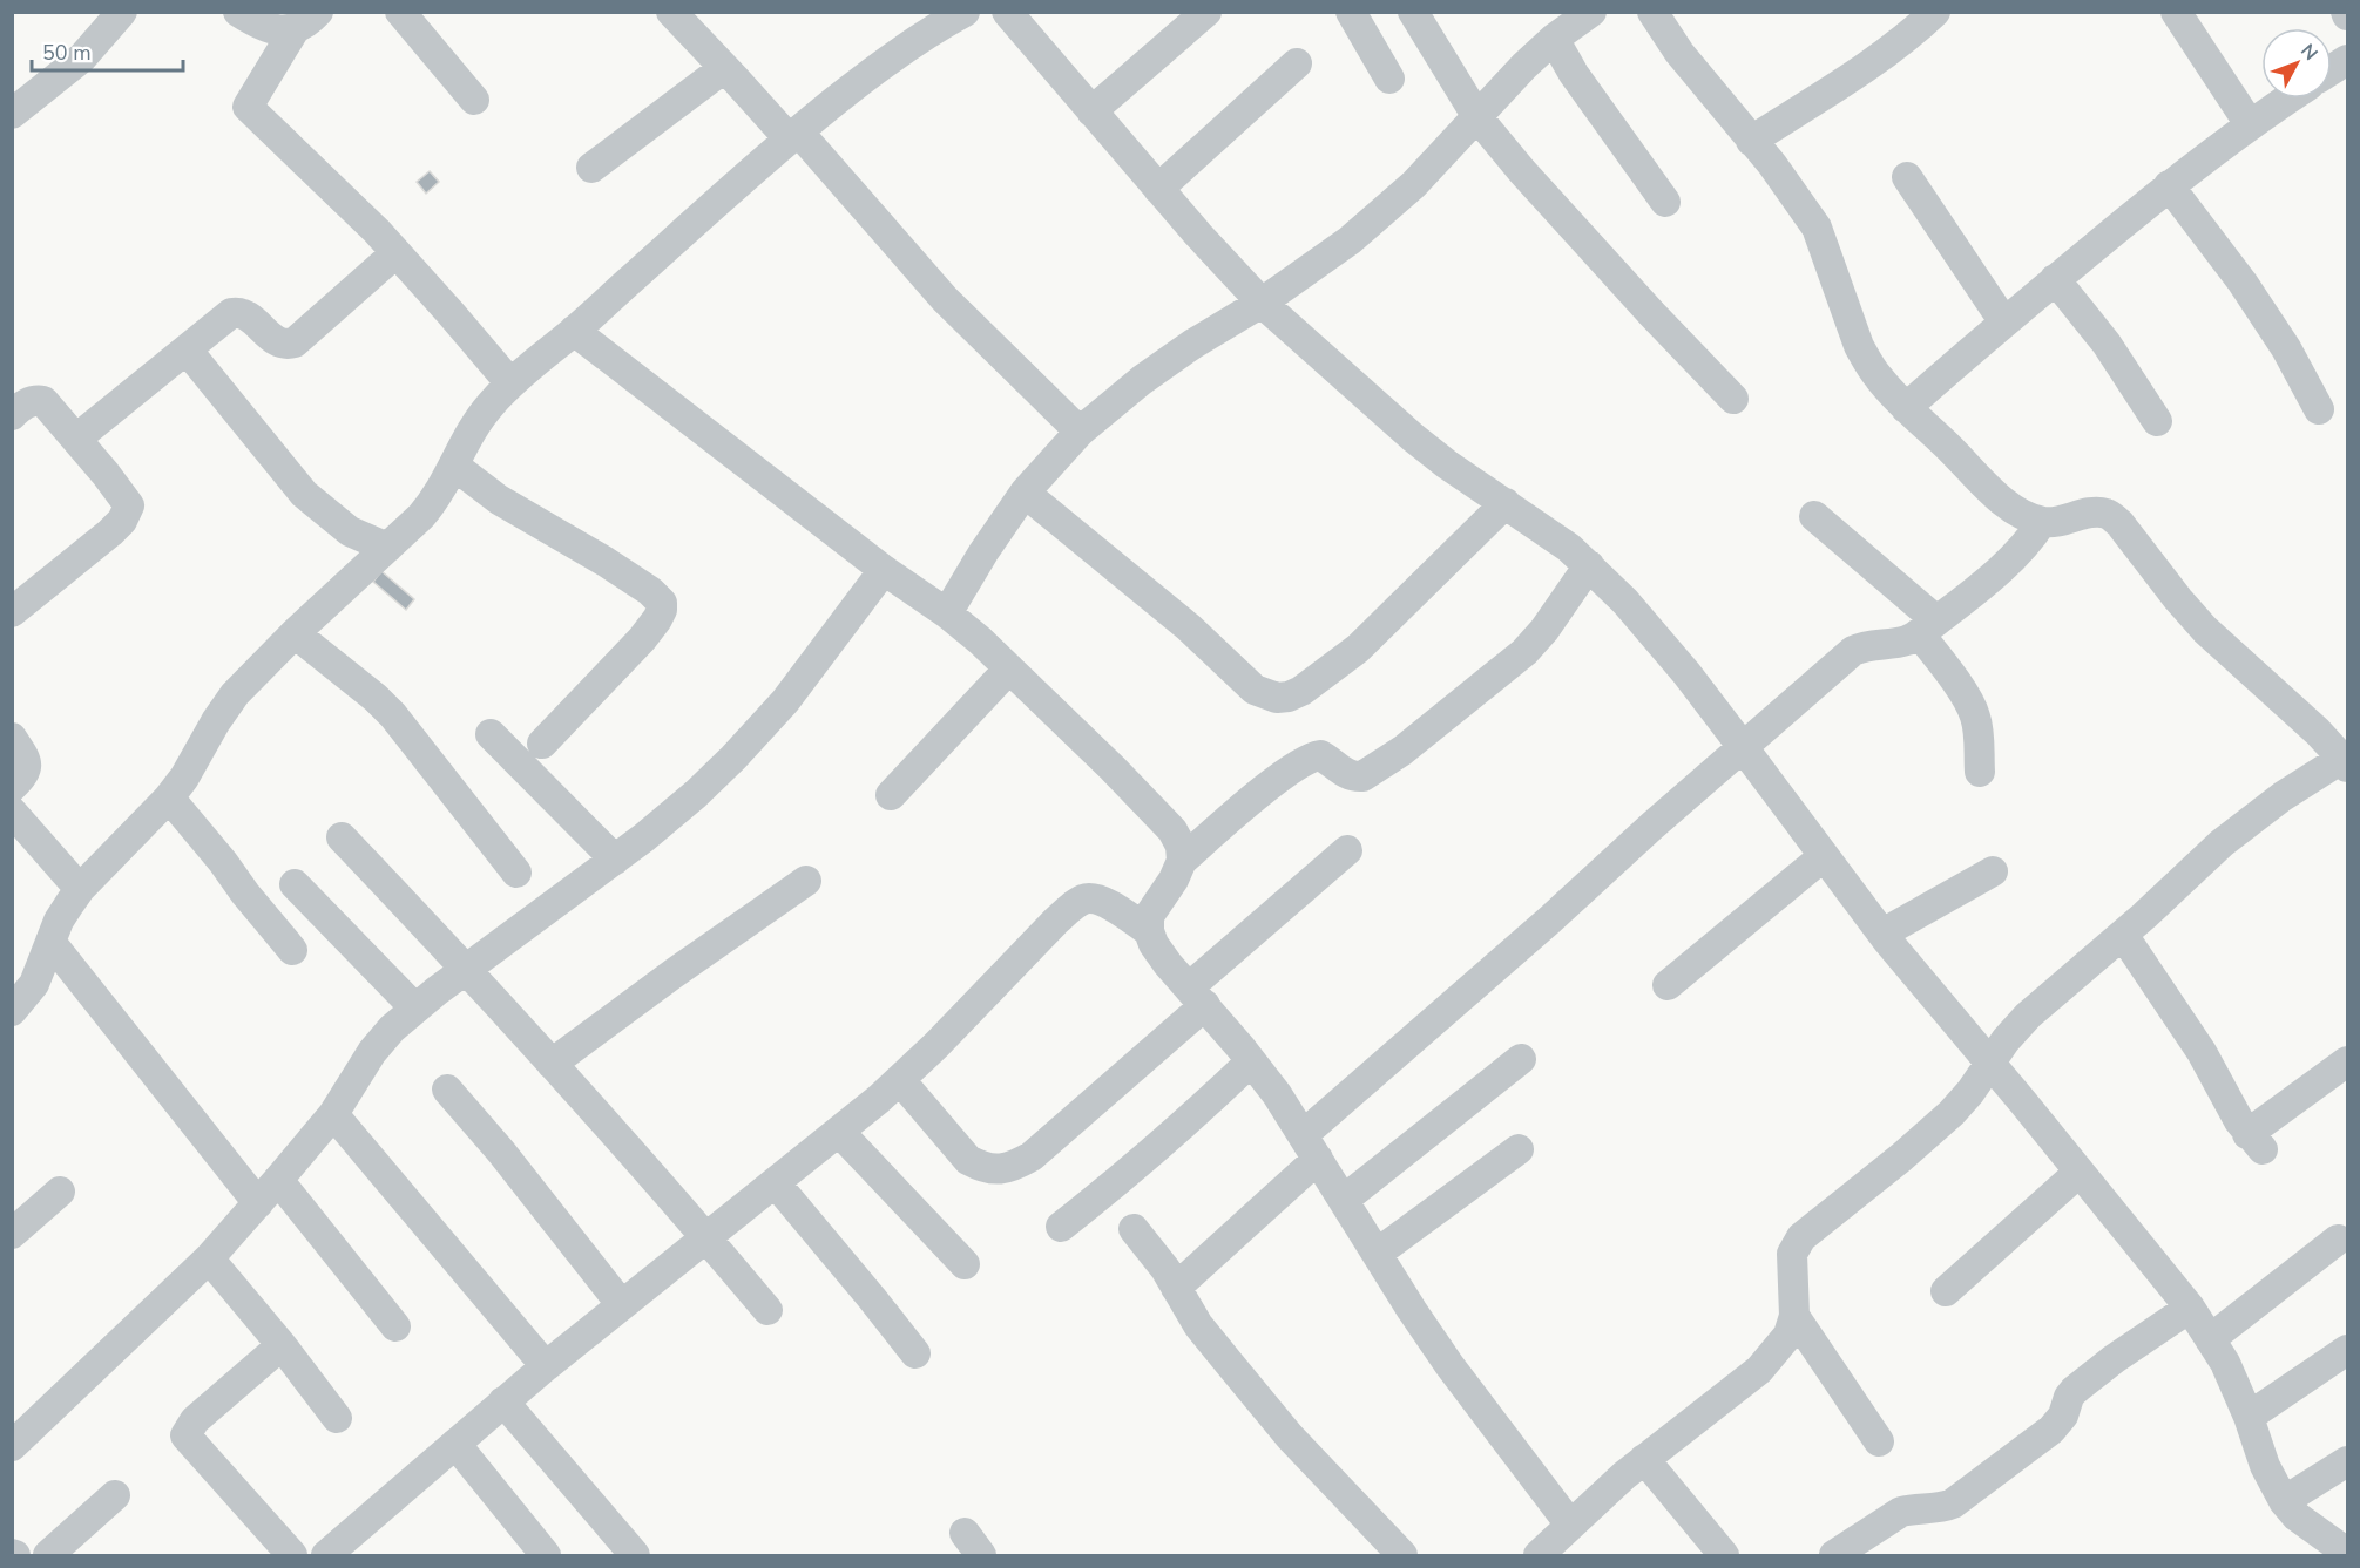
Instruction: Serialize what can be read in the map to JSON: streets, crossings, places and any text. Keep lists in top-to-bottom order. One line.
{"scale_bar":"50 m","north":"top right"}
